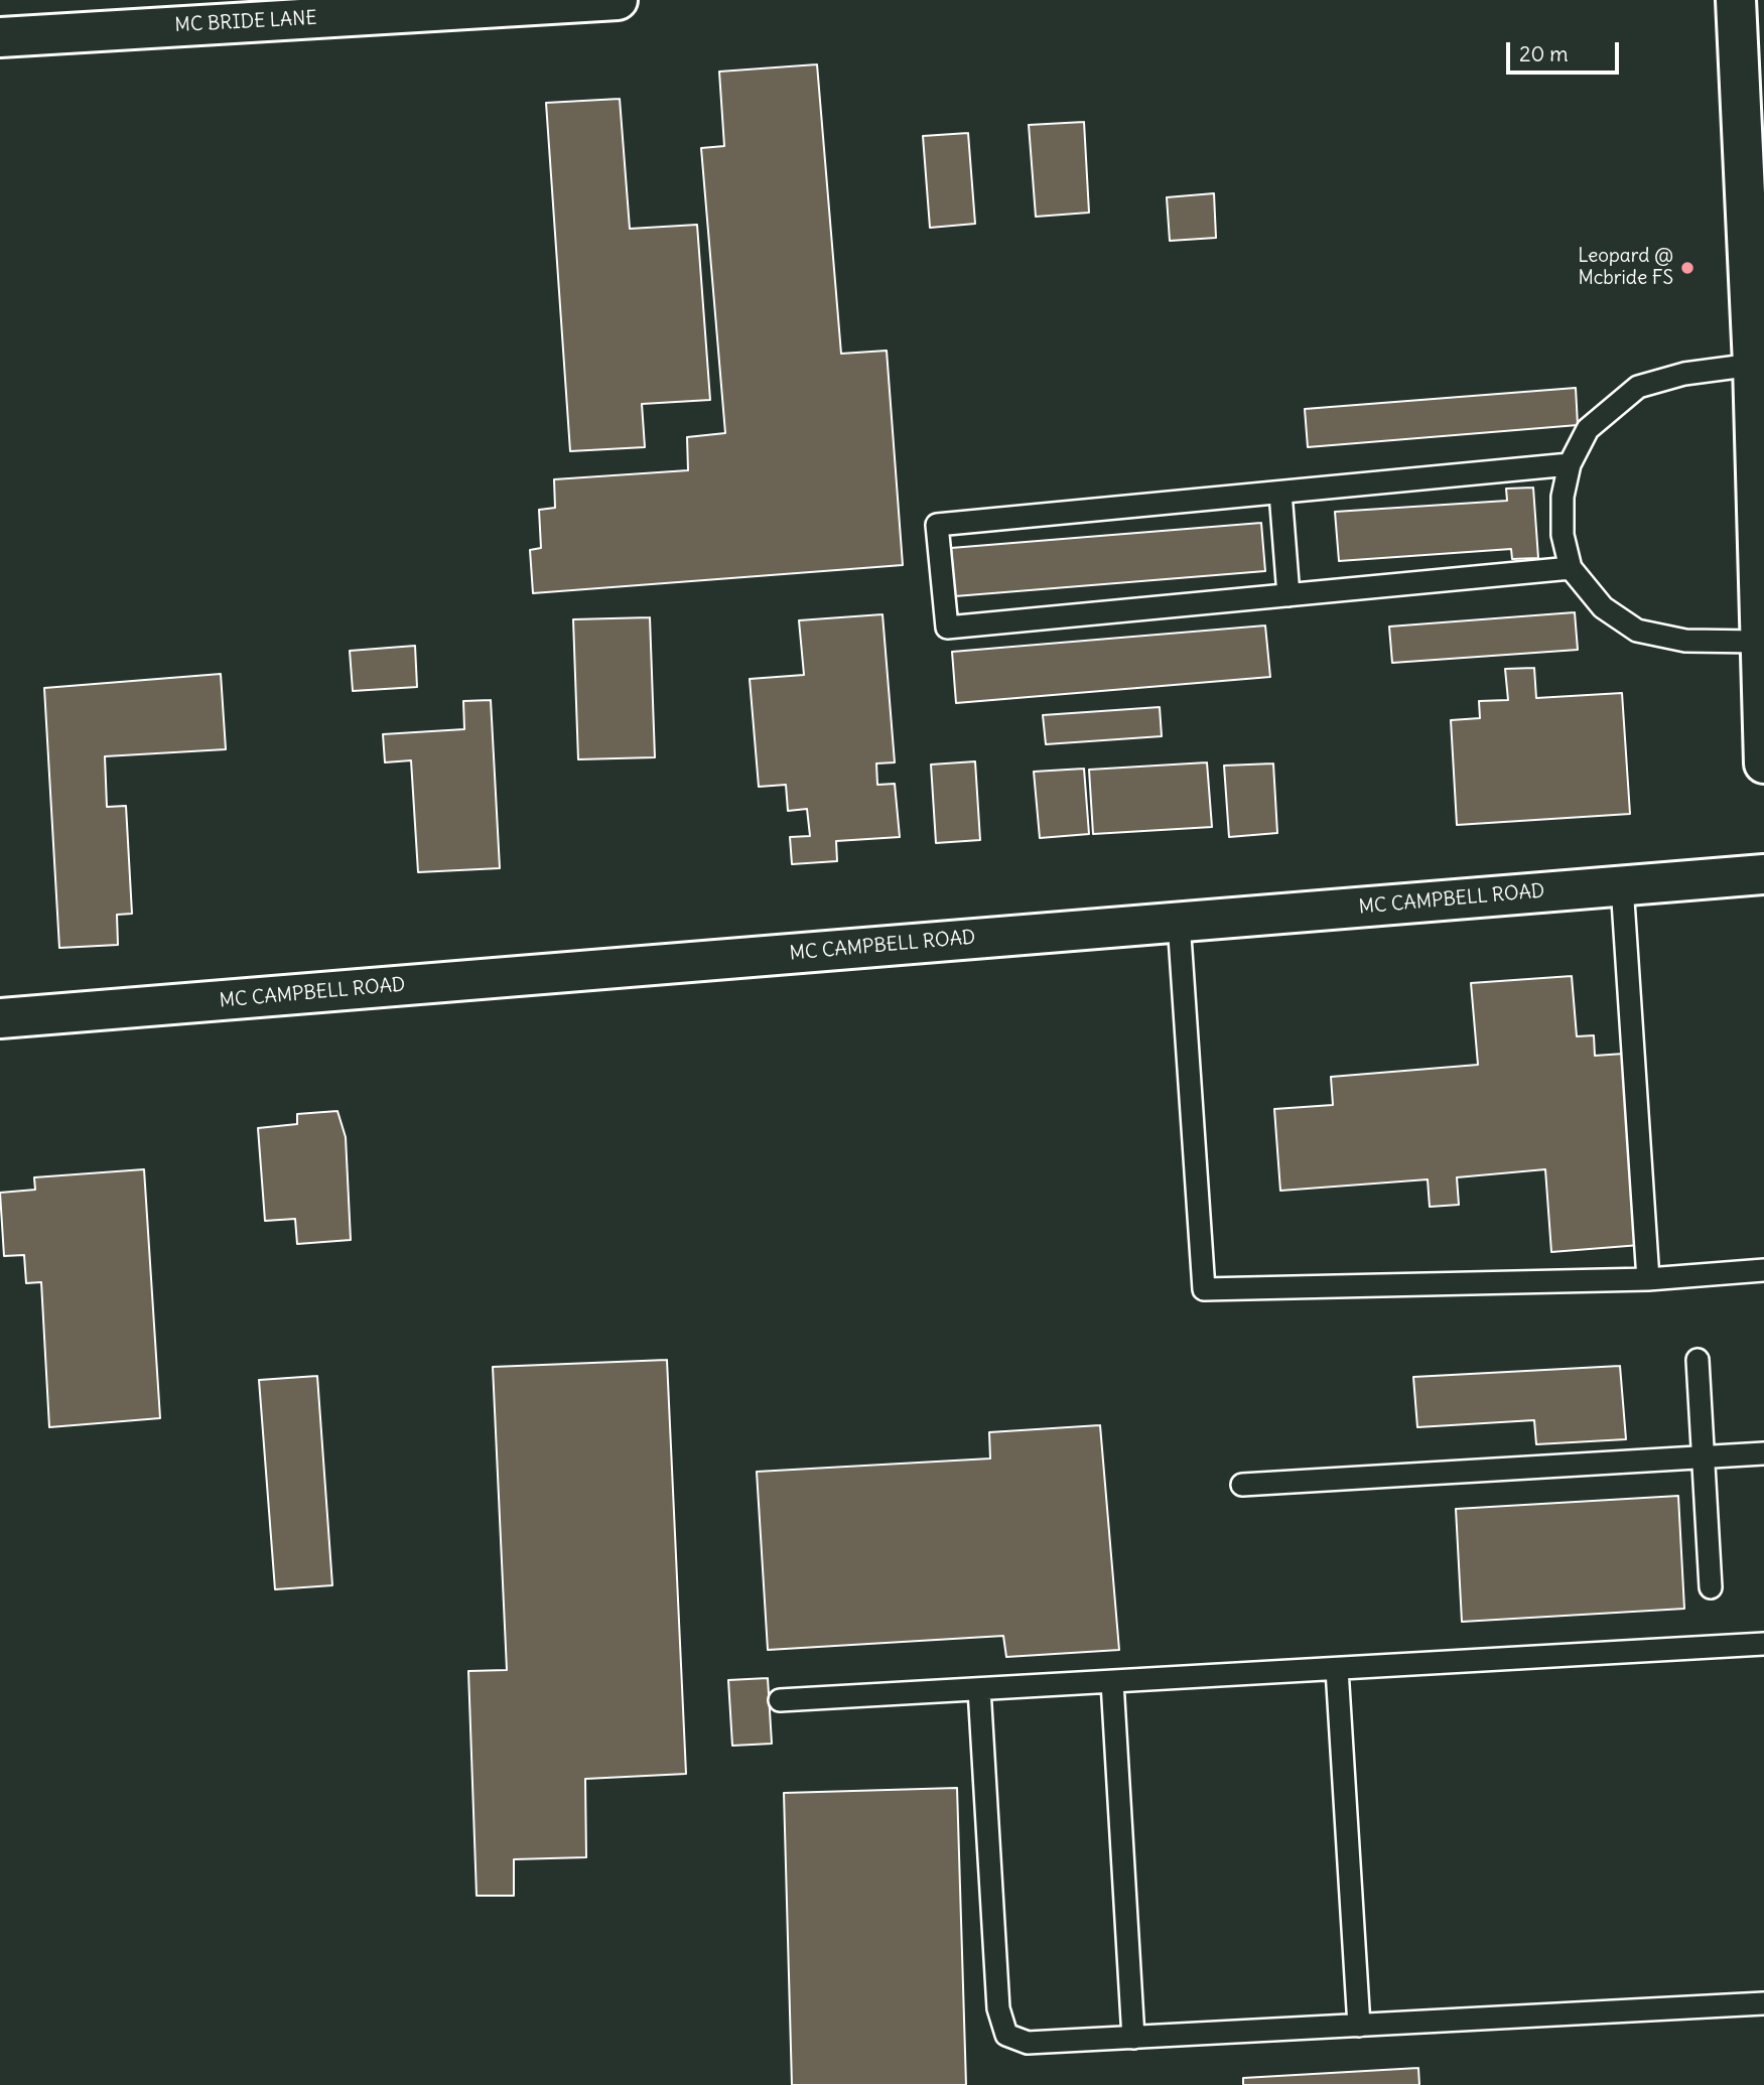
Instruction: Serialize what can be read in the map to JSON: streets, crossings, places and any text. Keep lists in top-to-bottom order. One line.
{"streets":{"street":["MC BRIDE LANE","MC CAMPBELL ROAD"]},"places":["Leopard @ Mcbride FS"],"scale_bar":"20 m"}
